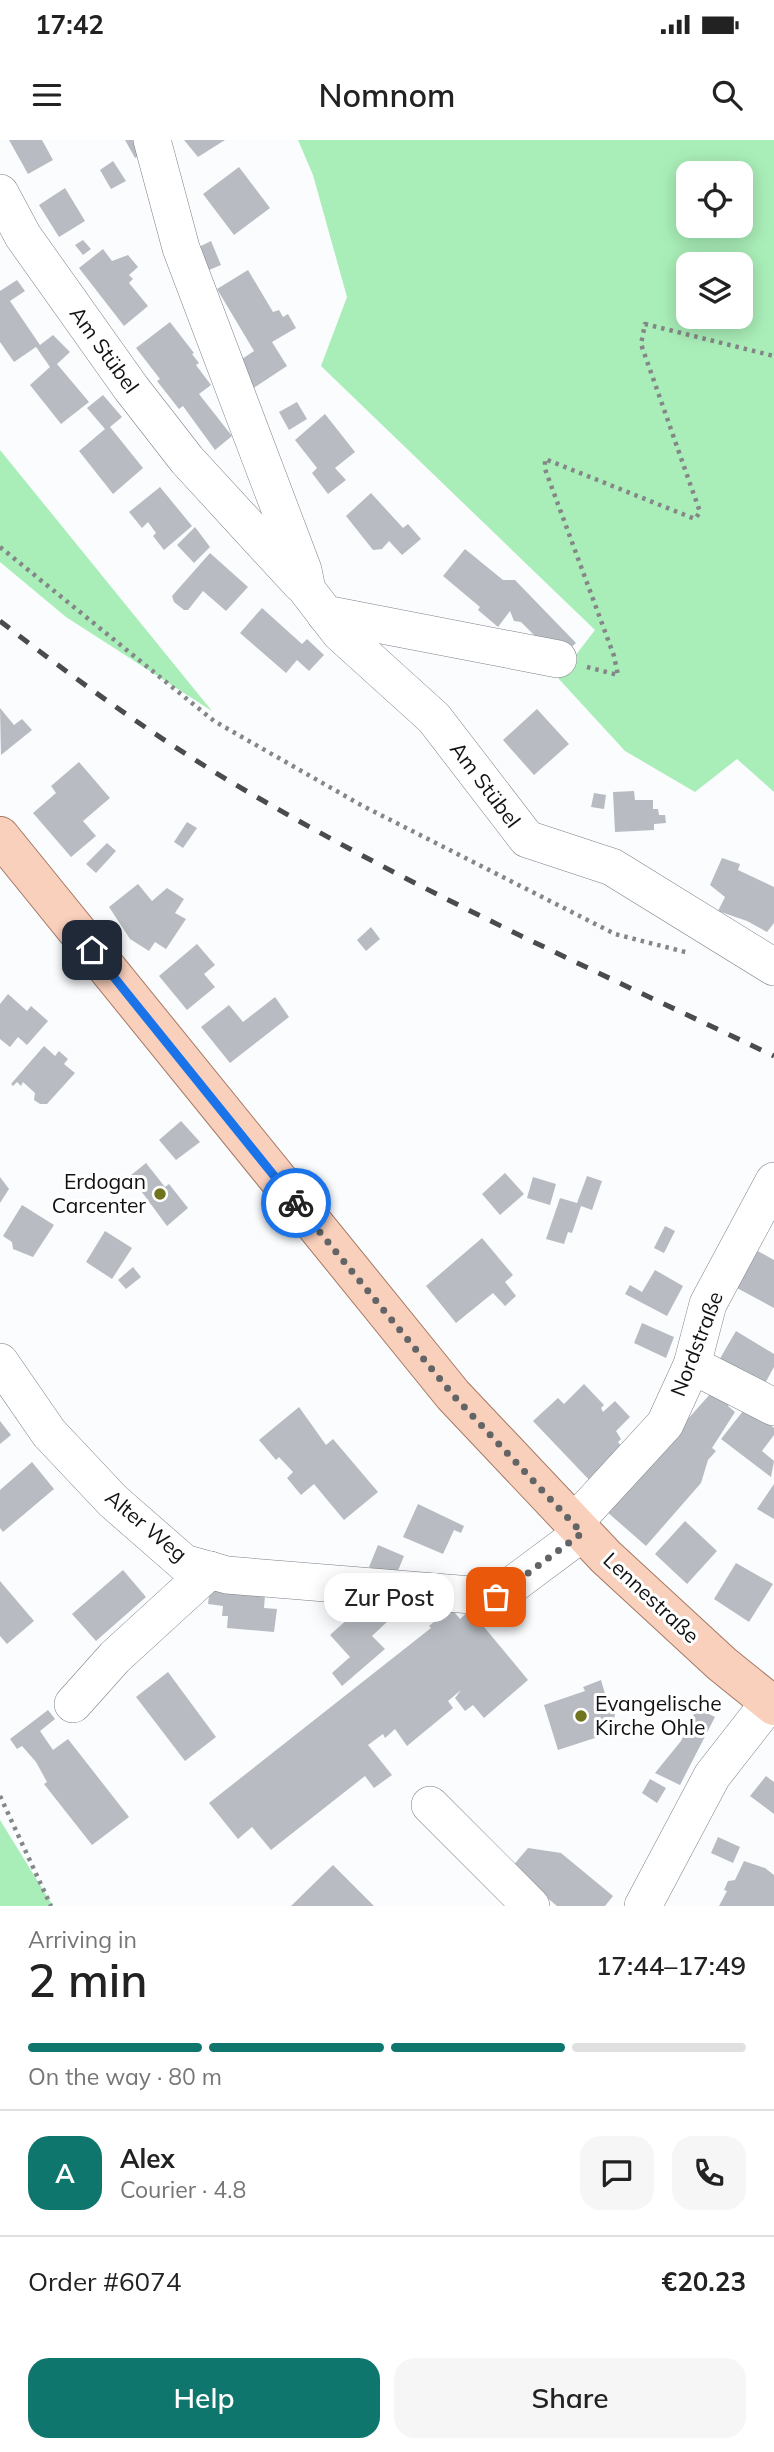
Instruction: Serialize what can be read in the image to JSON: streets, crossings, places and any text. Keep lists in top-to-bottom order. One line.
{"streets":{"main road":["Lennestraße"],"street":["Am Stübel","Nordstraße","Alter Weg"]},"crossings":[["Nordstraße","Alter Weg"],["Nordstraße","Lennestraße"],["Alter Weg","Lennestraße"]],"places":["Erdogan Carcenter","Zur Post","Evangelische Kirche Ohle"],"page":{"status":"17:42","header":"Nomnom","bubble":"Zur Post","heading":["2 min","Arriving in","17:44–17:49"],"panel":["Alex","Courier · 4.8","Order #6074","€20.23"],"bar":"On the way · 80 m","round":"A","buttons":["Help","Share"]}}
